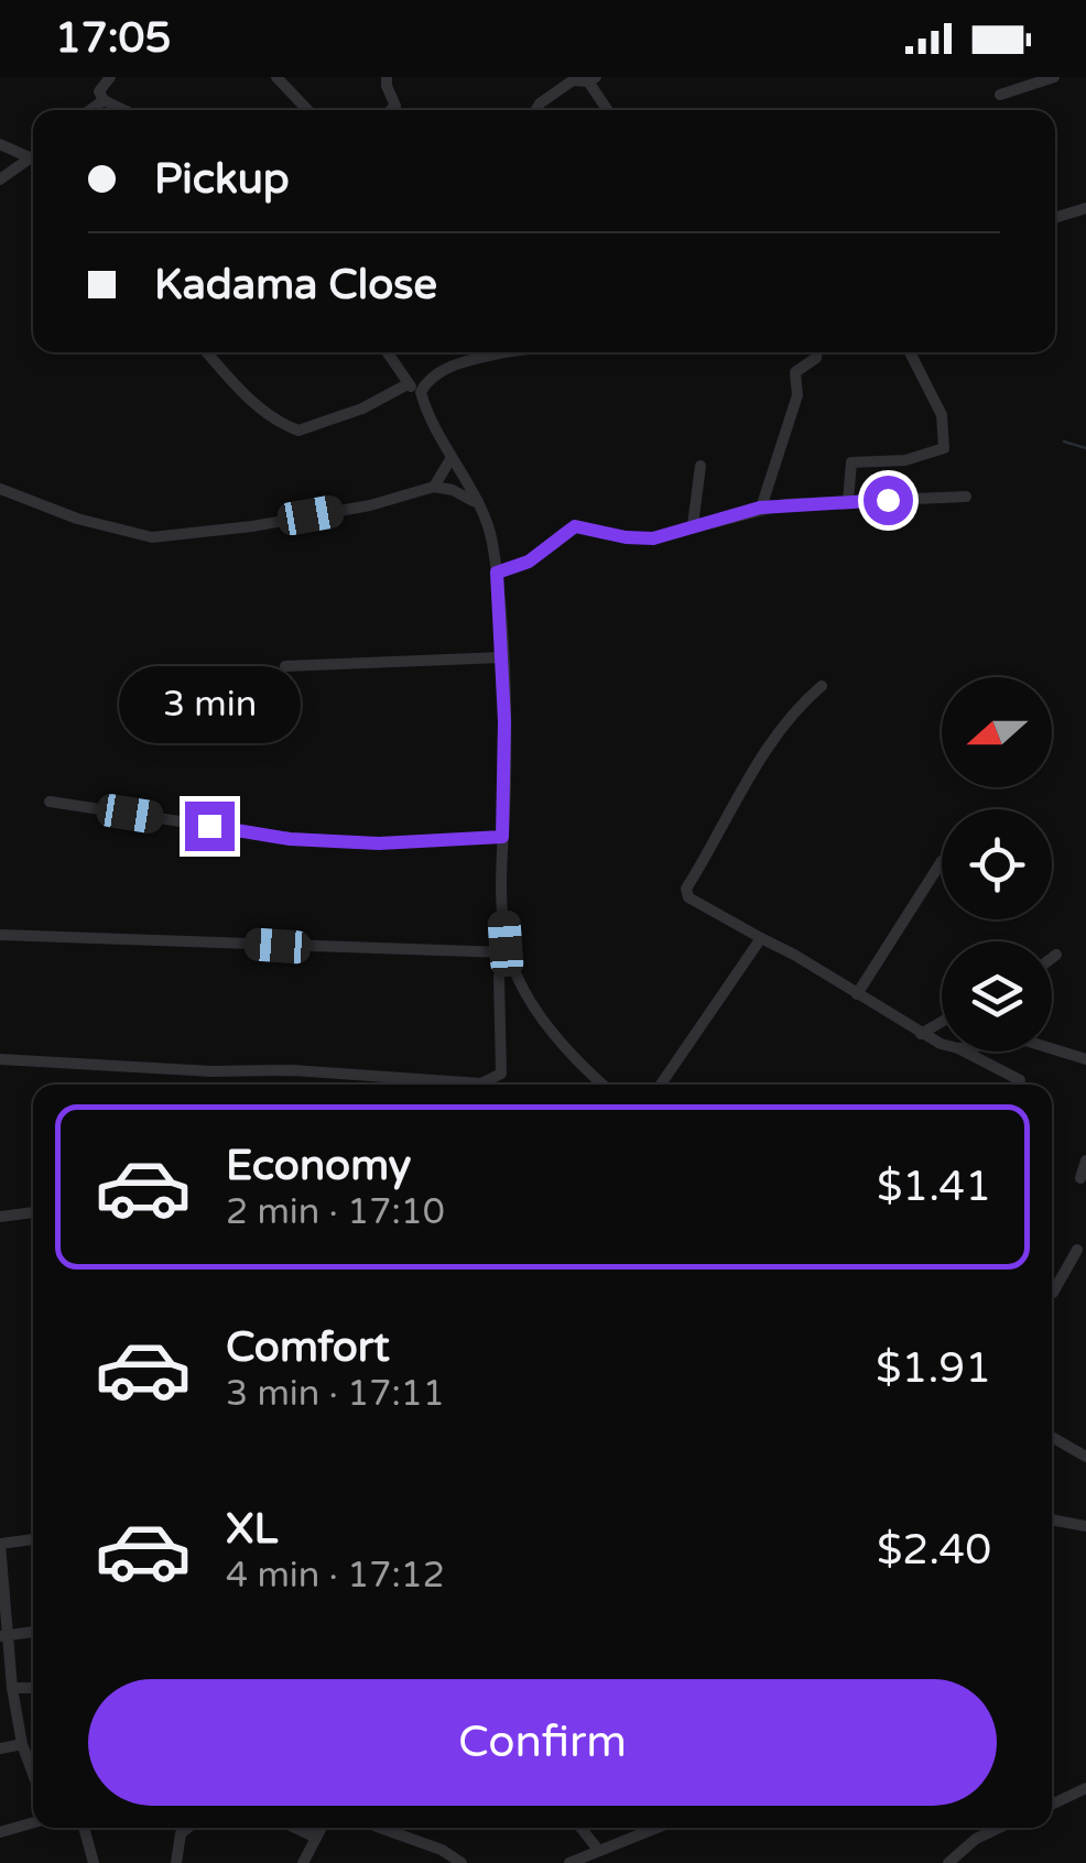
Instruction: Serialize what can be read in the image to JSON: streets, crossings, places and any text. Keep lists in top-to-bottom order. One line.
{"north":"left","page":{"status":"17:05","banner":["Pickup","Kadama Close"],"bubble":"3 min","list":[{"name":"Economy","note":"2 min · 17:10","value":"$1.41"},{"name":"Comfort","note":"3 min · 17:11","value":"$1.91"},{"name":"XL","note":"4 min · 17:12","value":"$2.40"}],"buttons":"Confirm"}}
